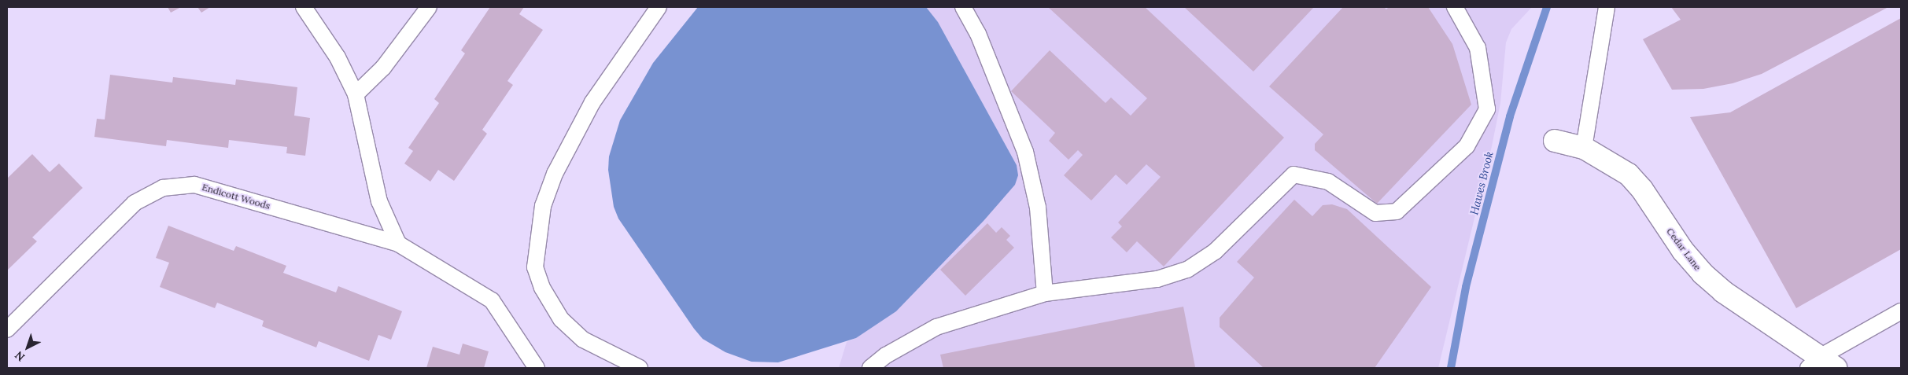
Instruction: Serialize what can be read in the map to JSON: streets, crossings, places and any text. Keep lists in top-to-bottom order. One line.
{"streets":{"street":["Cedar Lane"],"lane":["Endicott Woods"]},"water":["Hawes Brook"],"north":"bottom left"}
